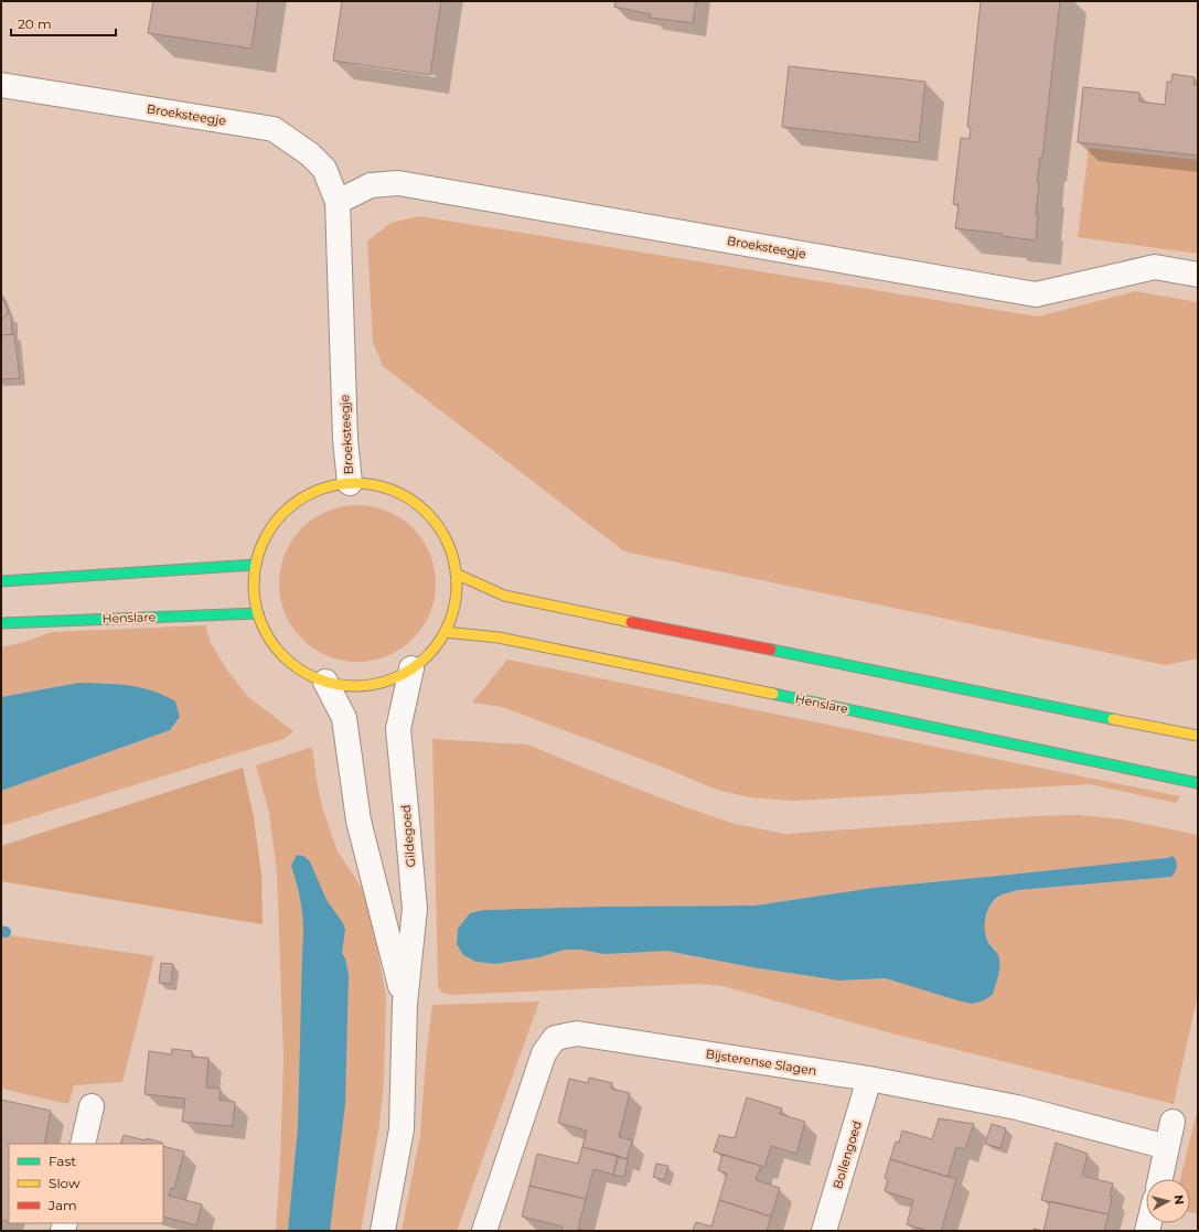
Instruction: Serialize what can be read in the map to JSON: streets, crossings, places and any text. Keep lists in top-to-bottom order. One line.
{"streets":{"street":["Broeksteegje","Henslare","Gildegoed","Bijsterense Slagen","Bollengoed"]},"crossings":[["Bijsterense Slagen","Bollengoed"]],"legend":["Fast","Slow","Jam"],"scale_bar":"20 m","north":"right"}
